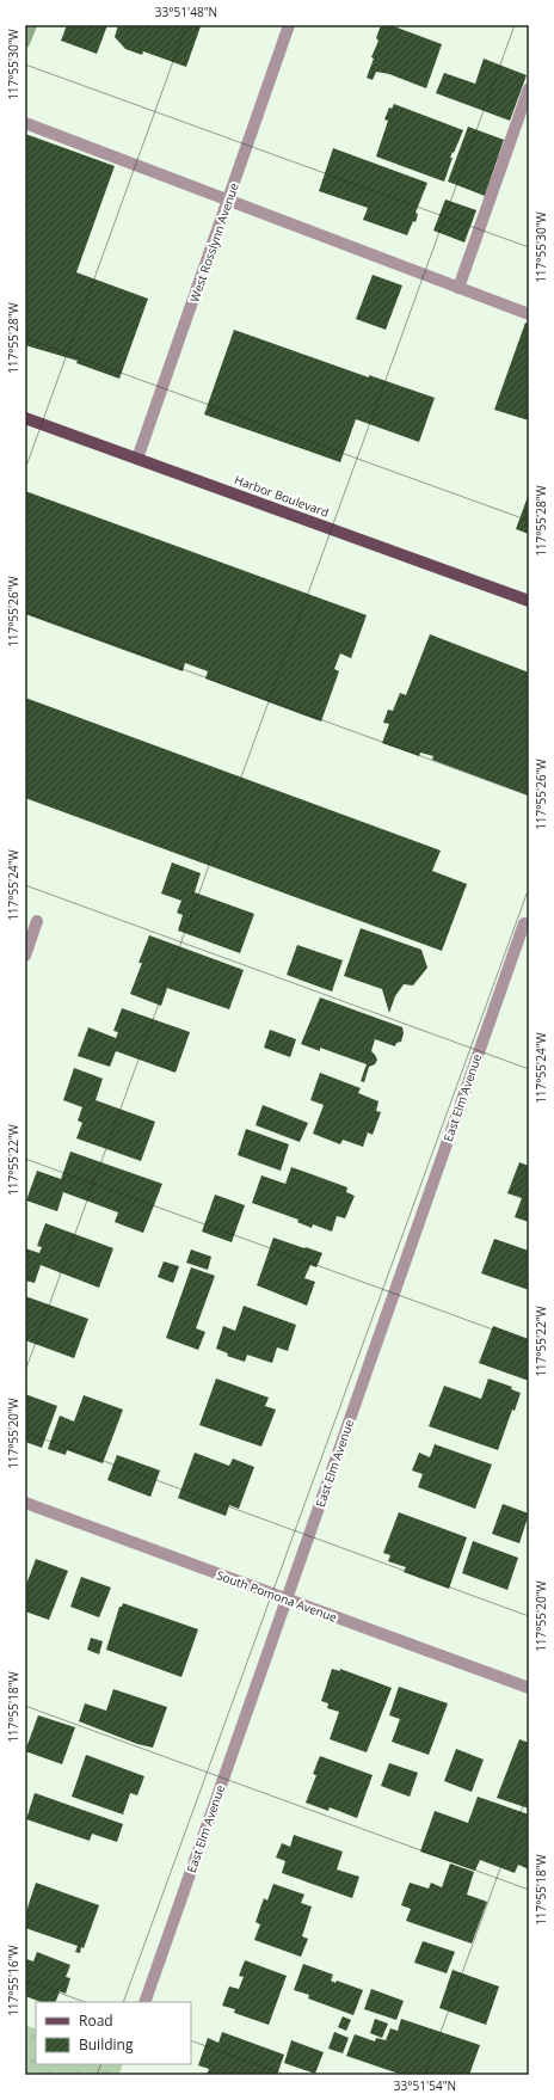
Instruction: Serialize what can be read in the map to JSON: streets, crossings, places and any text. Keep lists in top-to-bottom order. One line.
{"streets":{"main road":["Harbor Boulevard"],"street":["West Rosslynn Avenue","East Elm Avenue","South Pomona Avenue"]},"crossings":[["West Rosslynn Avenue","Harbor Boulevard"],["East Elm Avenue","South Pomona Avenue"]],"legend":["Road","Building"],"coordinates":["33°51'48\"N","117°55'30\"W","117°55'28\"W","117°55'26\"W","117°55'24\"W","117°55'22\"W","117°55'20\"W","117°55'18\"W","117°55'16\"W","33°51'54\"N"]}
